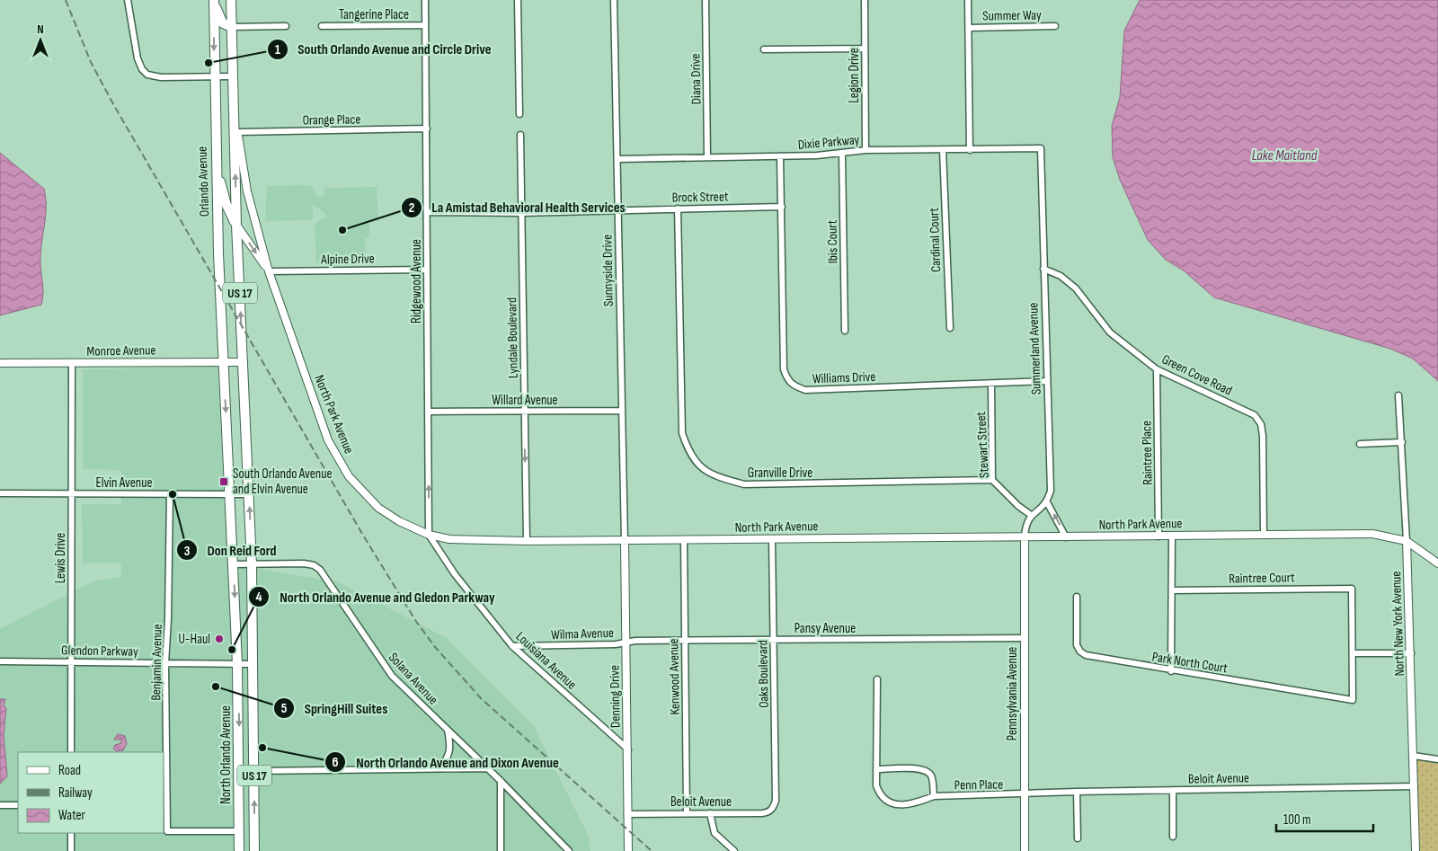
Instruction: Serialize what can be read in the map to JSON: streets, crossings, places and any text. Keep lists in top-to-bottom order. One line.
{"streets":{"main road":["Orlando Avenue","US 17","North Orlando Avenue"],"street":["Tangerine Place","Summer Way","Legion Drive","Diana Drive","Orange Place","Dixie Parkway","Brock Street","Cardinal Court","Ibis Court","Alpine Drive","Sunnyside Drive","Ridgewood Avenue","Lyndale Boulevard","Summerland Avenue","Monroe Avenue","Green Cove Road","Williams Drive","Willard Avenue","North Park Avenue","Stewart Street","Raintree Place","Granville Drive","Elvin Avenue","Lewis Drive","Raintree Court","North New York Avenue","Pansy Avenue","Wilma Avenue","Glendon Parkway","Louisiana Avenue","Benjamin Avenue","Park North Court","Oaks Boulevard","Kenwood Avenue","Solana Avenue","Pennsylvania Avenue","Denning Drive","Beloit Avenue","Penn Place"]},"crossings":[["Tangerine Place","Ridgewood Avenue"],["Legion Drive","Dixie Parkway"],["Diana Drive","Dixie Parkway"],["Orange Place","Ridgewood Avenue"],["Orange Place","North Park Avenue"],["Dixie Parkway","Cardinal Court"],["Dixie Parkway","Ibis Court"],["Dixie Parkway","Sunnyside Drive"],["Dixie Parkway","Summerland Avenue"],["Dixie Parkway","Williams Drive"],["Orlando Avenue","Monroe Avenue"],["Orlando Avenue","North Orlando Avenue"],["Brock Street","Sunnyside Drive"],["Brock Street","Williams Drive"],["Brock Street","Granville Drive"],["Alpine Drive","Ridgewood Avenue"],["Alpine Drive","North Park Avenue"],["Sunnyside Drive","Willard Avenue"],["Sunnyside Drive","North Park Avenue"],["Sunnyside Drive","Denning Drive"],["Ridgewood Avenue","Willard Avenue"],["Ridgewood Avenue","North Park Avenue"],["Ridgewood Avenue","Louisiana Avenue"],["US 17","Monroe Avenue"],["US 17","North Park Avenue"],["US 17","North Orlando Avenue"],["Lyndale Boulevard","Willard Avenue"],["Lyndale Boulevard","North Park Avenue"],["Summerland Avenue","Green Cove Road"],["Summerland Avenue","Williams Drive"],["Monroe Avenue","Lewis Drive"],["Monroe Avenue","North Orlando Avenue"],["Green Cove Road","North Park Avenue"],["Green Cove Road","Raintree Place"],["Williams Drive","Stewart Street"],["North Park Avenue","Raintree Place"],["North Park Avenue","North New York Avenue"],["North Park Avenue","Louisiana Avenue"],["North Park Avenue","Oaks Boulevard"],["North Park Avenue","Kenwood Avenue"],["North Park Avenue","Pennsylvania Avenue"],["North Park Avenue","Denning Drive"],["Stewart Street","Granville Drive"],["Elvin Avenue","Lewis Drive"],["Elvin Avenue","Benjamin Avenue"],["Elvin Avenue","North Orlando Avenue"],["Lewis Drive","Glendon Parkway"],["Raintree Court","Park North Court"],["North New York Avenue","Beloit Avenue"],["Pansy Avenue","Wilma Avenue"],["Pansy Avenue","Oaks Boulevard"],["Pansy Avenue","Kenwood Avenue"],["Pansy Avenue","Pennsylvania Avenue"],["Pansy Avenue","Denning Drive"],["Wilma Avenue","Louisiana Avenue"],["Wilma Avenue","Denning Drive"],["Glendon Parkway","Benjamin Avenue"],["Glendon Parkway","North Orlando Avenue"],["Louisiana Avenue","Denning Drive"],["Benjamin Avenue","North Orlando Avenue"],["Oaks Boulevard","Beloit Avenue"],["Kenwood Avenue","Beloit Avenue"],["Solana Avenue","North Orlando Avenue"],["Pennsylvania Avenue","Beloit Avenue"],["Pennsylvania Avenue","Penn Place"],["Denning Drive","Beloit Avenue"],["Beloit Avenue","Penn Place"]],"water":["Lake Maitland"],"places":{"other":["South Orlando Avenue and Circle Drive","La Amistad Behavioral Health Services","Don Reid Ford","U-Haul","North Orlando Avenue and Gledon Parkway","SpringHill Suites","North Orlando Avenue and Dixon Avenue"],"transit":["South Orlando Avenue and Elvin Avenue"]},"legend":["Road","Railway","Water"],"scale_bar":"100 m","north":"top"}
